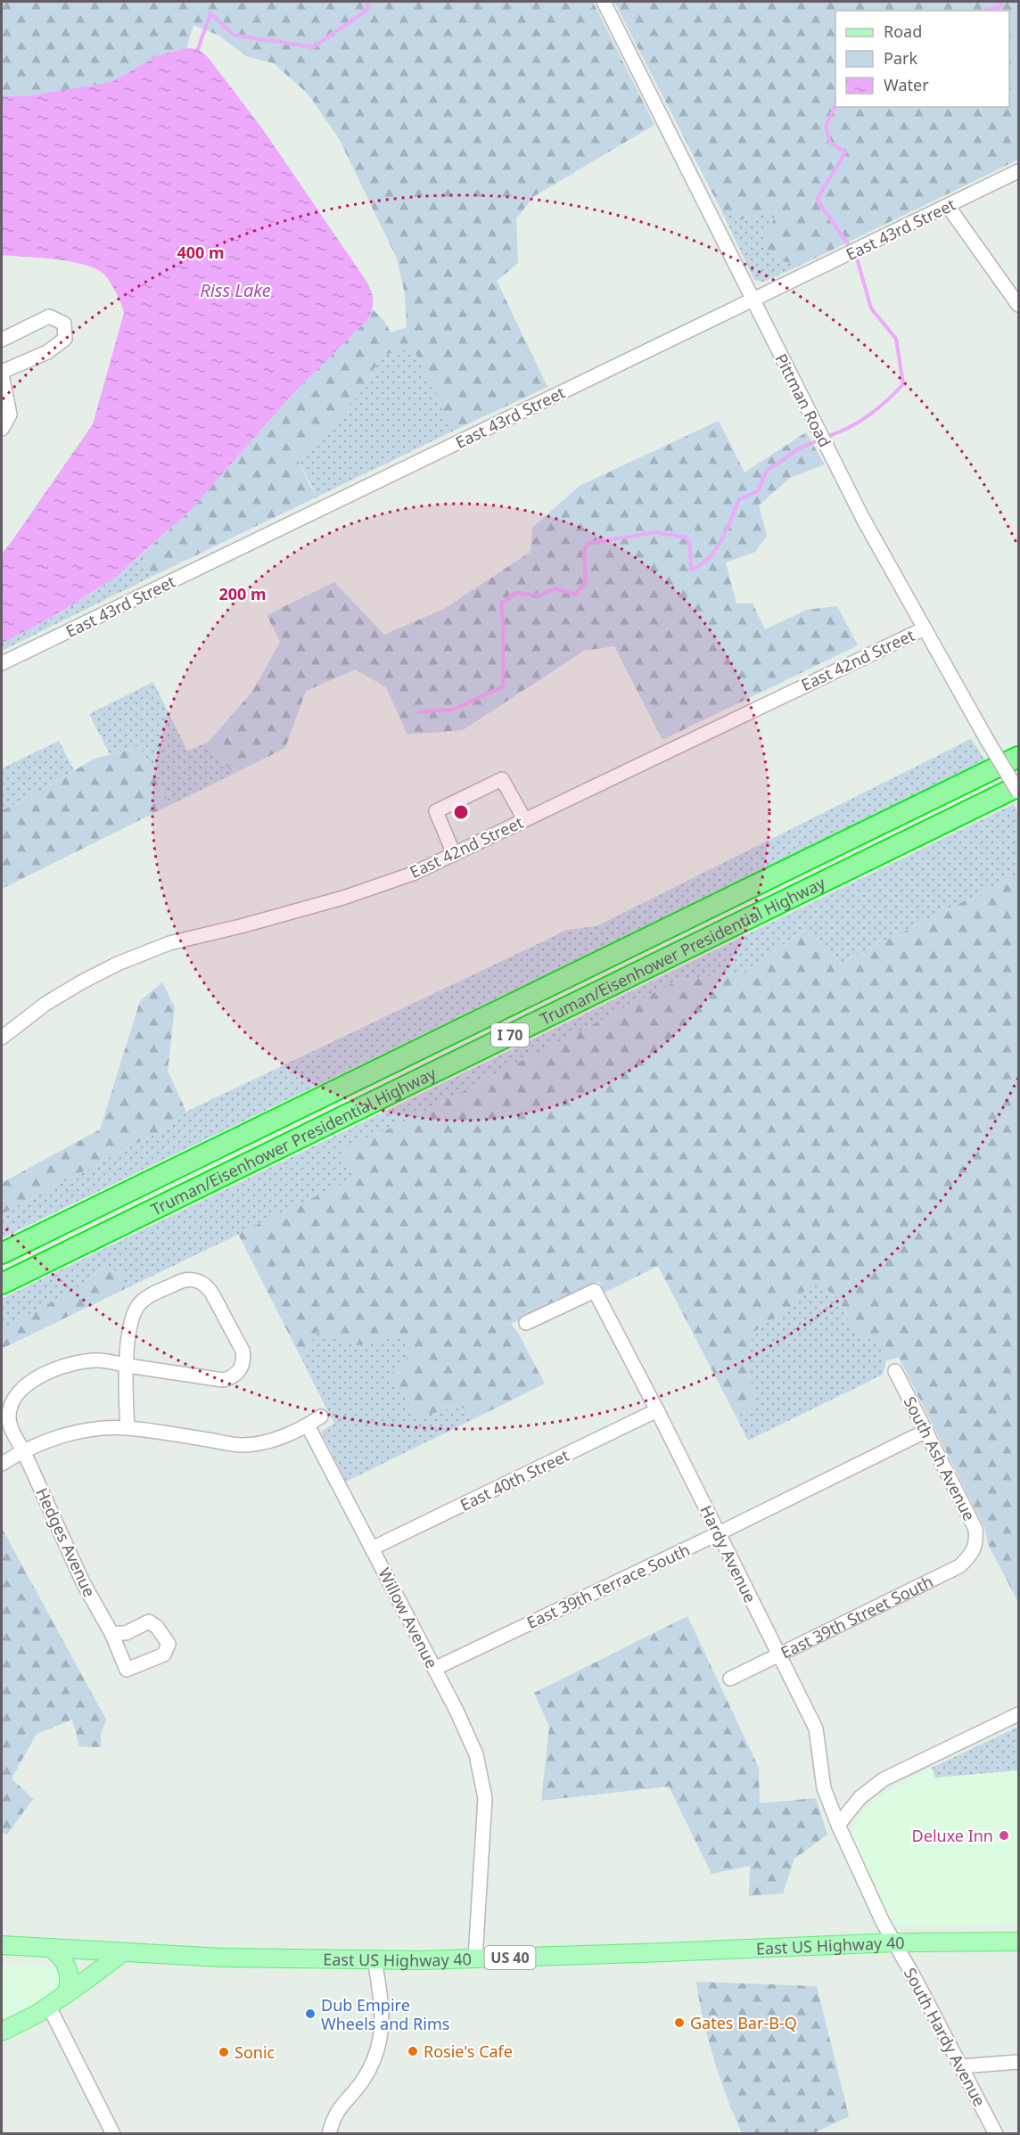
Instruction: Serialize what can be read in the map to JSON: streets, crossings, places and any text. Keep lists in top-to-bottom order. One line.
{"streets":{"highway":["Truman/Eisenhower Presidential Highway","I 70"],"main road":["East US Highway 40","US 40"],"street":["East 43rd Street","Pittman Road","East 42nd Street","South Ash Avenue","East 40th Street","Hedges Avenue","Hardy Avenue","East 39th Terrace South","East 39th Street South","Willow Avenue","South Hardy Avenue"]},"crossings":[["East 43rd Street","Pittman Road"],["Pittman Road","East 42nd Street"],["South Ash Avenue","East 39th Terrace South"],["South Ash Avenue","East 39th Street South"],["East 40th Street","Hardy Avenue"],["East 40th Street","Willow Avenue"],["Hardy Avenue","East 39th Terrace South"],["Hardy Avenue","East 39th Street South"],["Hardy Avenue","South Hardy Avenue"],["East 39th Terrace South","Willow Avenue"],["Willow Avenue","East US Highway 40"],["East US Highway 40","South Hardy Avenue"]],"water":["Riss Lake"],"places":["Deluxe Inn","Dub Empire Wheels and Rims","Gates Bar-B-Q","Rosie's Cafe","Sonic"],"legend":["Road","Park","Water"],"rings":["400 m","200 m"]}
